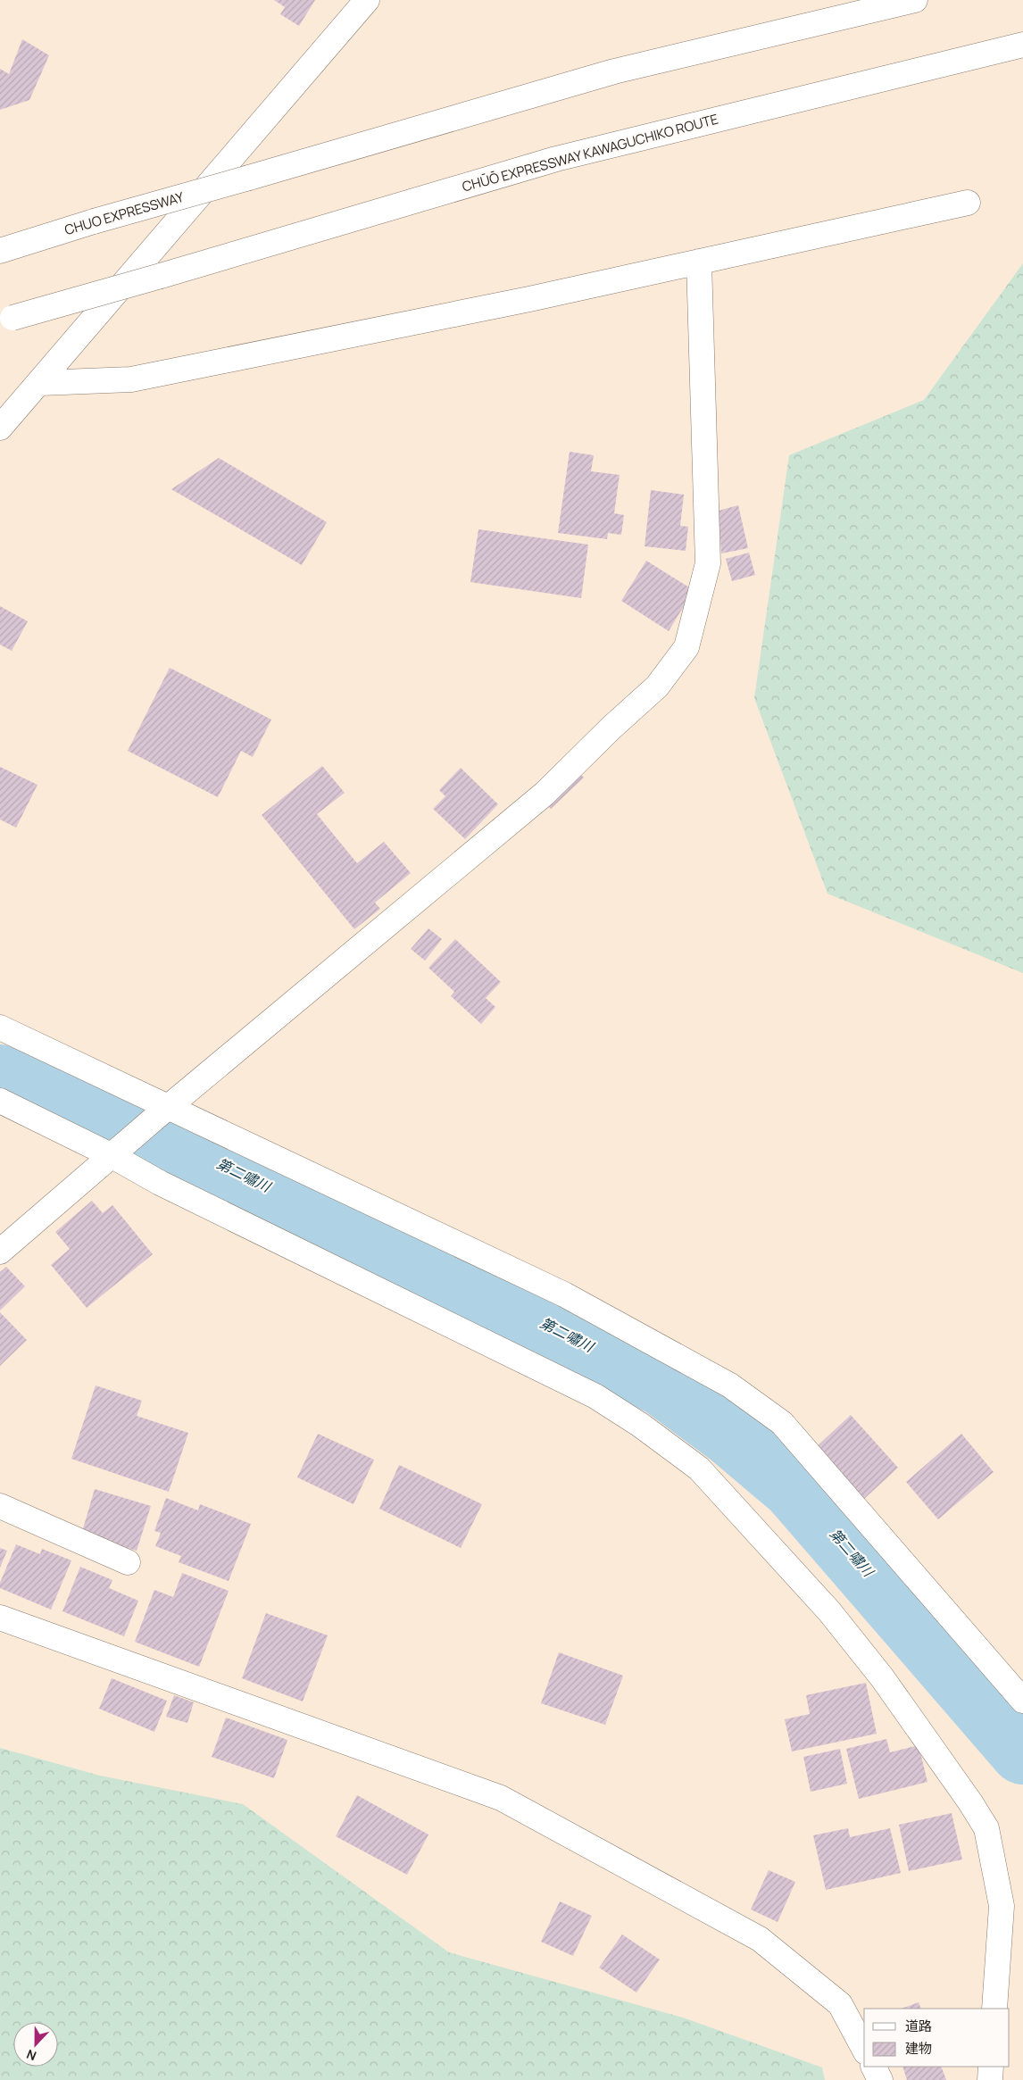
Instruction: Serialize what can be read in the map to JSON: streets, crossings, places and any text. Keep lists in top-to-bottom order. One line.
{"streets":{"main road":["CHŪŌ EXPRESSWAY KAWAGUCHIKO ROUTE","CHUO EXPRESSWAY"]},"water":["第二嘯川"],"legend":["道路","建物"],"north":"bottom"}
